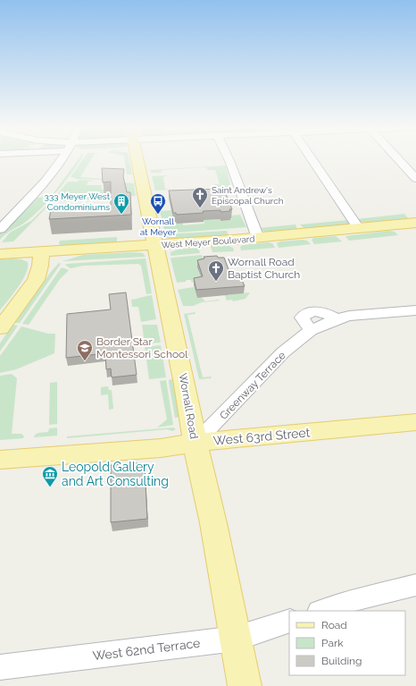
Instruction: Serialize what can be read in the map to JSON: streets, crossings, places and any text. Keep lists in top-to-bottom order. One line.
{"streets":{"main road":["West Meyer Boulevard","Wornall Road","West 63rd Street"],"street":["Greenway Terrace","West 62nd Terrace"]},"crossings":[["West Meyer Boulevard","Wornall Road"],["Greenway Terrace","Wornall Road"],["Greenway Terrace","West 63rd Street"],["Wornall Road","West 63rd Street"],["Wornall Road","West 62nd Terrace"]],"places":{"church":["Saint Andrew's Episcopal Church","Wornall Road Baptist Church"],"building":["333 Meyer West Condominiums"],"bus stop":["Wornall at Meyer"],"school or university":["Border Star Montessori School"],"museum":["Leopold Gallery and Art Consulting"]},"legend":["Road","Park","Building"]}
